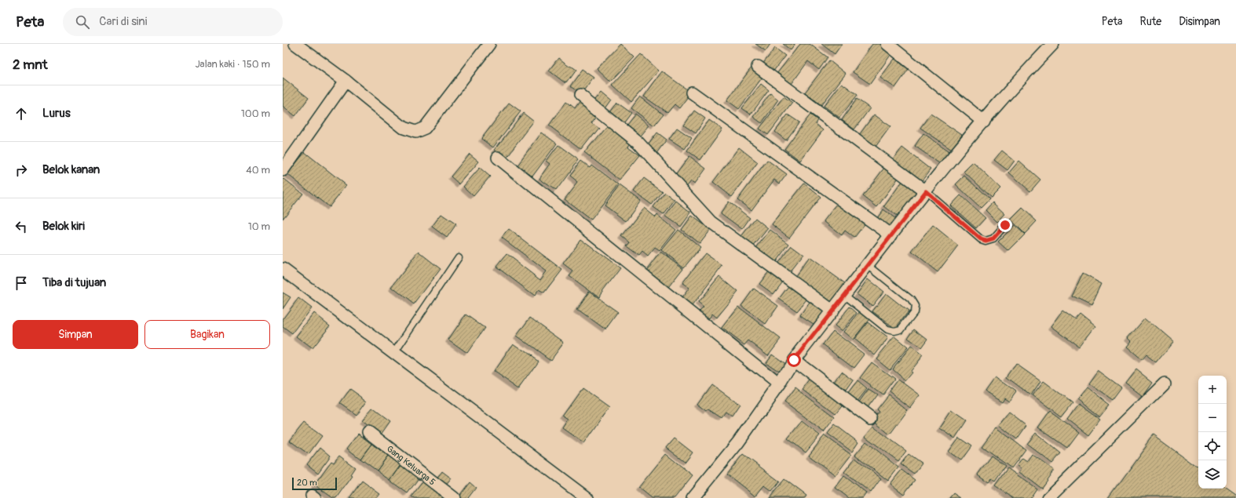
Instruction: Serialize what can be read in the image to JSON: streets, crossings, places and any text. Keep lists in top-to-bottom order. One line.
{"streets":{"street":["Gang Keluarga 5"]},"scale_bar":"20 m","page":{"header":"Peta","search":"Cari di sini","nav":["Peta","Rute","Disimpan"],"heading":["2 mnt","Jalan kaki · 150 m"],"list":[["Lurus","100 m"],["Belok kanan","40 m"],["Belok kiri","10 m"],"Tiba di tujuan"],"buttons":["Simpan","Bagikan"],"map_buttons":["+","−"],"scale":"20 m"}}
